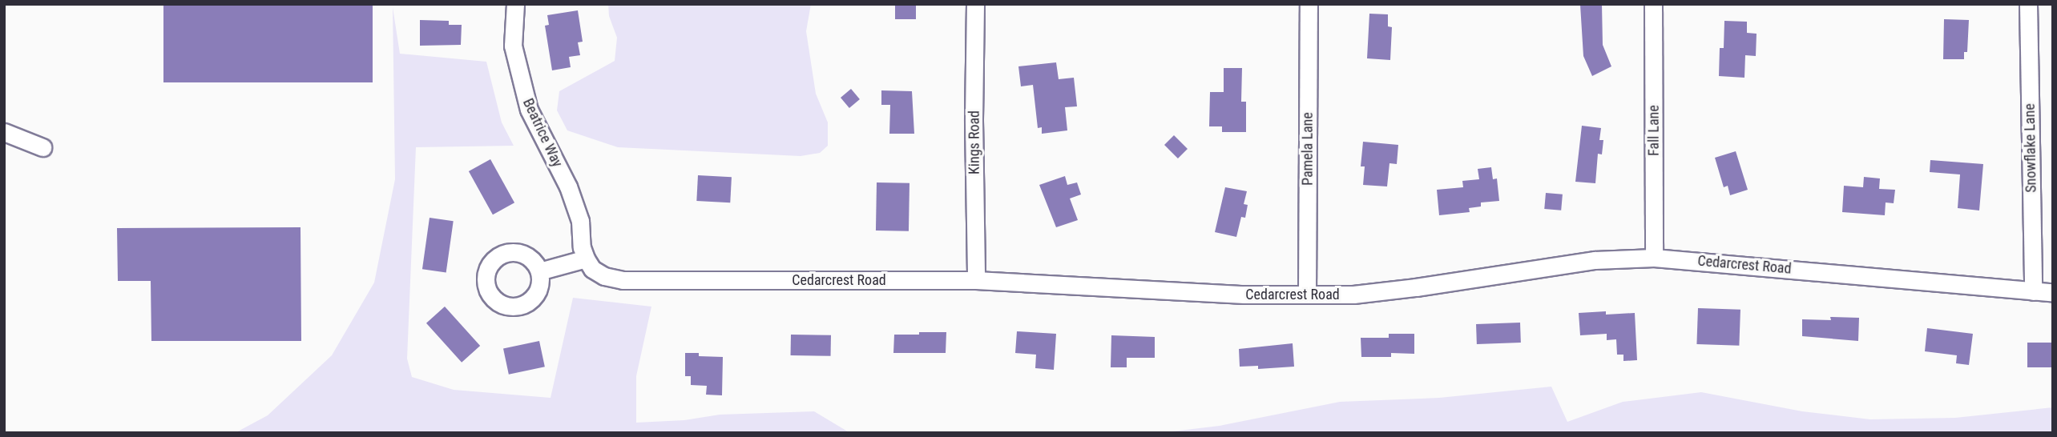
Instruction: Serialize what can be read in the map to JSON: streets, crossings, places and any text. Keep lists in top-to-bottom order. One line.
{"streets":{"street":["Fall Lane","Beatrice Way","Kings Road","Snowflake Lane","Pamela Lane","Cedarcrest Road"]},"crossings":[["Fall Lane","Cedarcrest Road"],["Beatrice Way","Cedarcrest Road"],["Kings Road","Cedarcrest Road"],["Snowflake Lane","Cedarcrest Road"],["Pamela Lane","Cedarcrest Road"]]}
